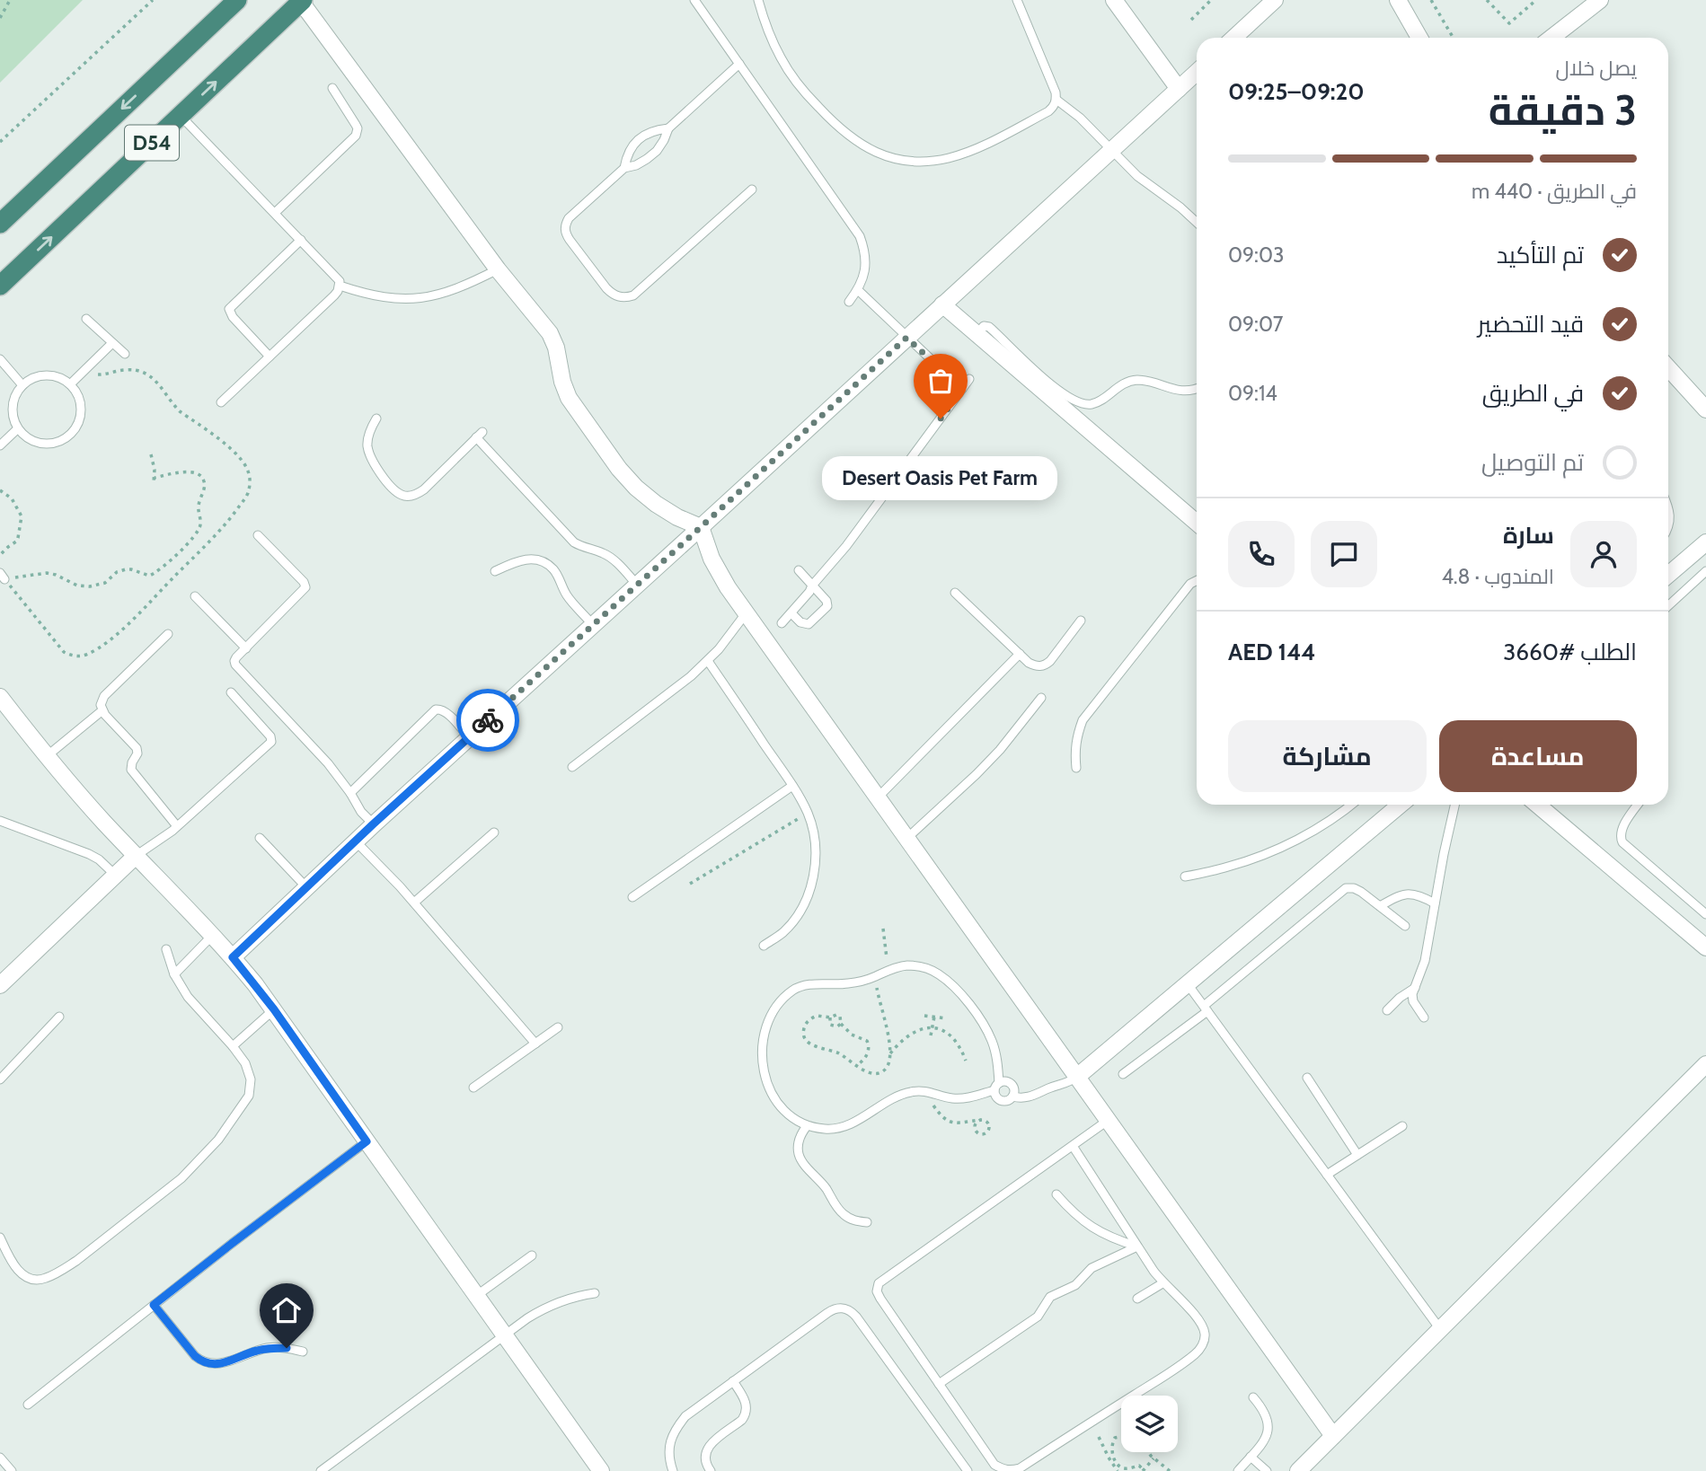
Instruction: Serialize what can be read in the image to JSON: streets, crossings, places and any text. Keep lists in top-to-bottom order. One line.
{"streets":{"highway":["D54"]},"places":["Desert Oasis Pet Farm"],"page":{"heading":["3 دقيقة","يصل خلال","09:20–09:25"],"panel":["سارة","المندوب · 4.8","الطلب #3660","AED 144"],"bar":"في الطريق · 440 m","list":[["تم التأكيد","09:03"],["قيد التحضير","09:07"],["في الطريق","09:14"],"تم التوصيل"],"bubble":"Desert Oasis Pet Farm","buttons":["مساعدة","مشاركة"]}}
